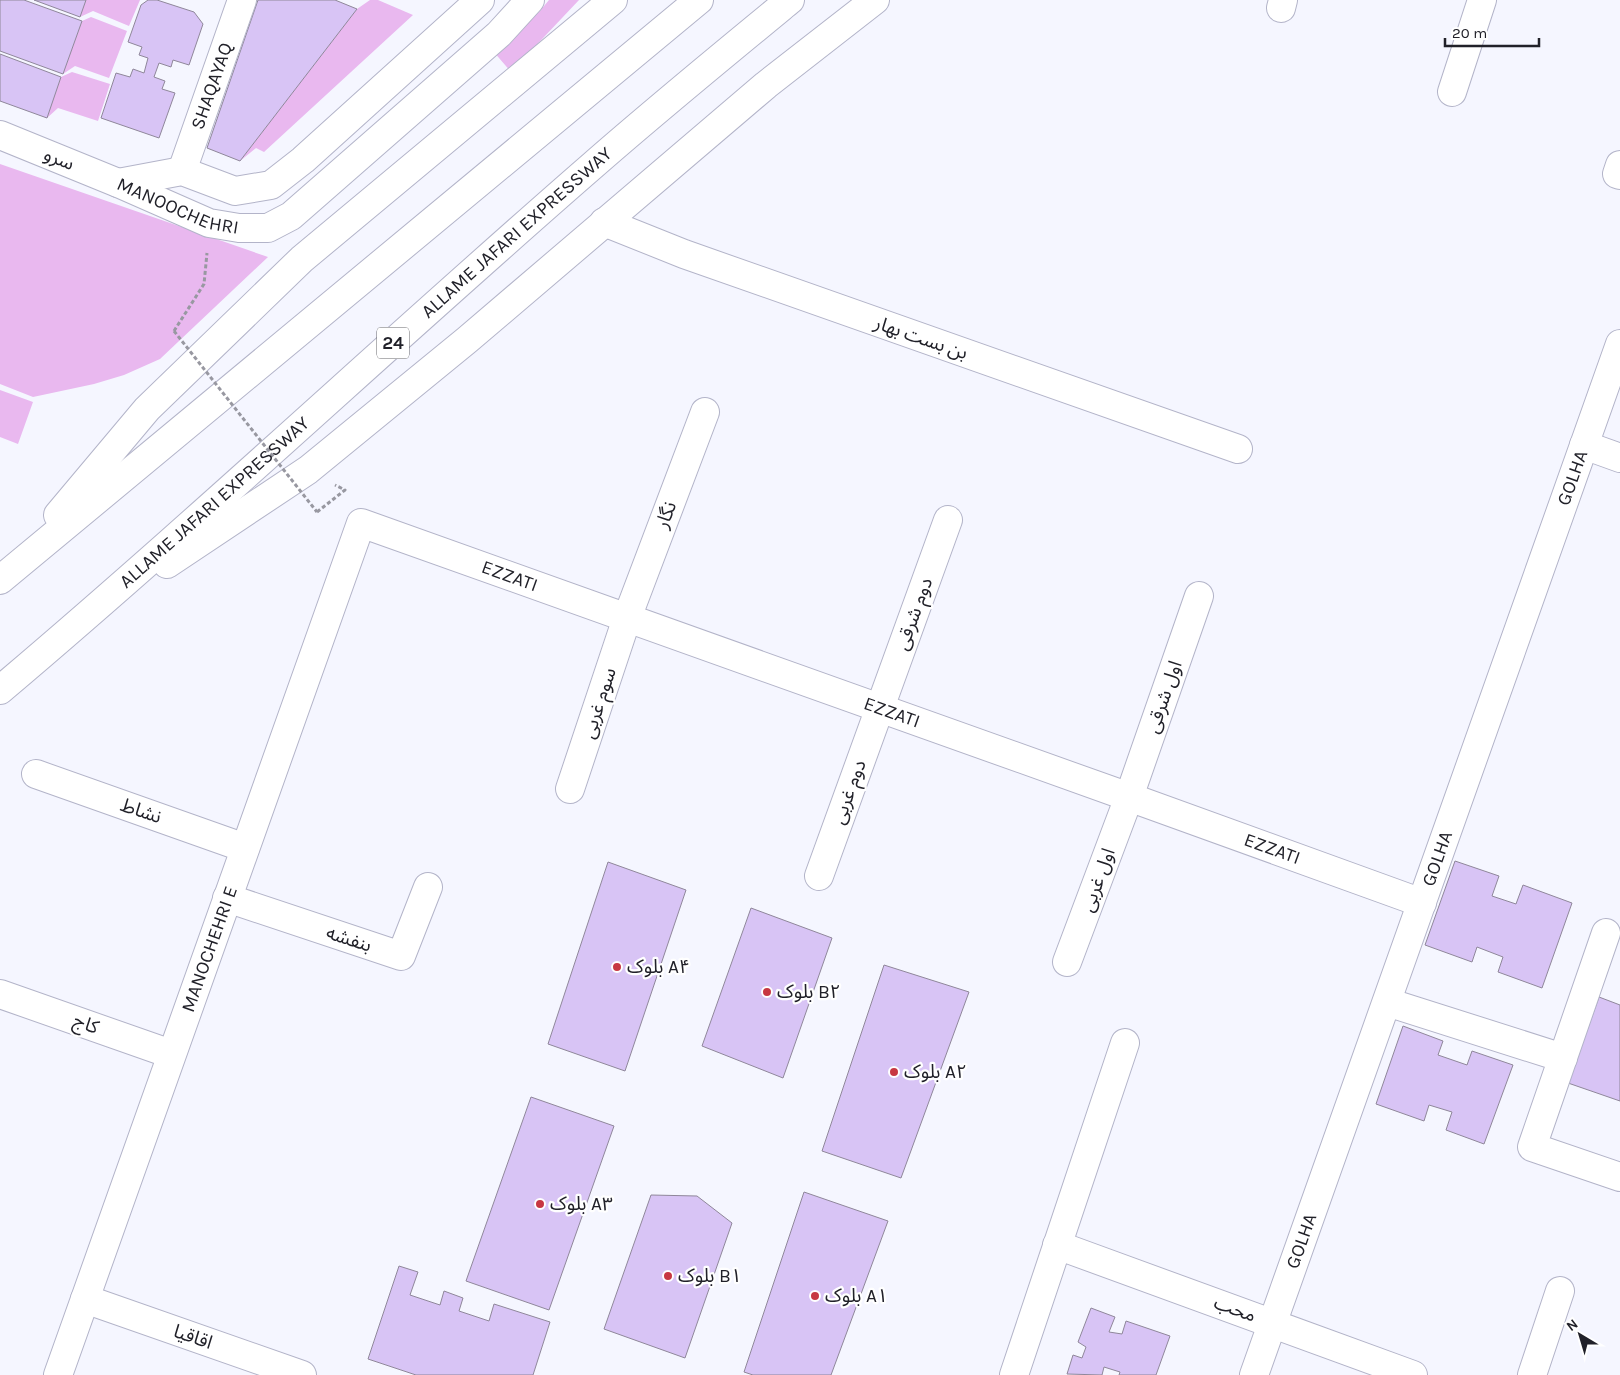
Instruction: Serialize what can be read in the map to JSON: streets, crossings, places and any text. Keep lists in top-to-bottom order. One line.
{"streets":{"main road":["SHAQAYAQ","سرو","MANOOCHEHRI","ALLAME JAFARI EXPRESSWAY","بن بست بهار","24","GOLHA","نگار","EZZATI","دوم شرقی","اول شرقی","سوم غربی","دوم غربی","نشاط","اول غربی","بنفشه","MANOCHEHRI E","کاج","محب","اقاقیا"]},"crossings":[["SHAQAYAQ","MANOOCHEHRI"],["سرو","MANOOCHEHRI"],["GOLHA","EZZATI"],["GOLHA","محب"],["نگار","EZZATI"],["نگار","سوم غربی"],["EZZATI","دوم شرقی"],["EZZATI","اول شرقی"],["EZZATI","سوم غربی"],["EZZATI","دوم غربی"],["EZZATI","اول غربی"],["EZZATI","MANOCHEHRI E"],["دوم شرقی","دوم غربی"],["اول شرقی","اول غربی"],["نشاط","MANOCHEHRI E"],["بنفشه","MANOCHEHRI E"],["MANOCHEHRI E","کاج"],["MANOCHEHRI E","اقاقیا"]],"places":["بلوک A۴","بلوک B۲","بلوک A۲","بلوک A۳","بلوک B۱","بلوک A۱"],"scale_bar":"20 m","north":"top left"}
